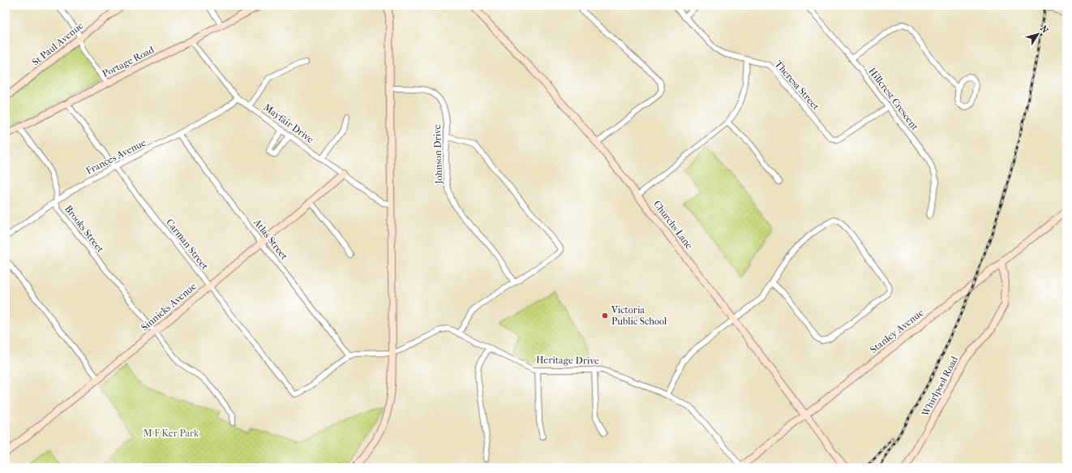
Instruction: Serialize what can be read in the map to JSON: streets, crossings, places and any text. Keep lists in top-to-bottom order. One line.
{"streets":{"street":["St Paul Avenue","Portage Road","Theresa Street","Hillcrest Crescent","Mayfair Drive","Johnson Drive","Frances Avenue","Churchs Lane","Brooks Street","Atlas Street","Carman Street","Sinnicks Avenue","Stanley Avenue","Heritage Drive","Whirlpool Road"]},"crossings":[["Portage Road","Mayfair Drive"],["Portage Road","Brooks Street"],["Portage Road","Carman Street"],["Theresa Street","Hillcrest Crescent"],["Mayfair Drive","Frances Avenue"],["Mayfair Drive","Sinnicks Avenue"],["Frances Avenue","Brooks Street"],["Frances Avenue","Atlas Street"],["Frances Avenue","Carman Street"],["Churchs Lane","Stanley Avenue"],["Brooks Street","Sinnicks Avenue"],["Atlas Street","Carman Street"],["Atlas Street","Sinnicks Avenue"],["Carman Street","Sinnicks Avenue"],["Stanley Avenue","Heritage Drive"],["Stanley Avenue","Whirlpool Road"]],"parks":["M F Ker Park"],"places":["Victoria Public School"],"north":"top right"}
